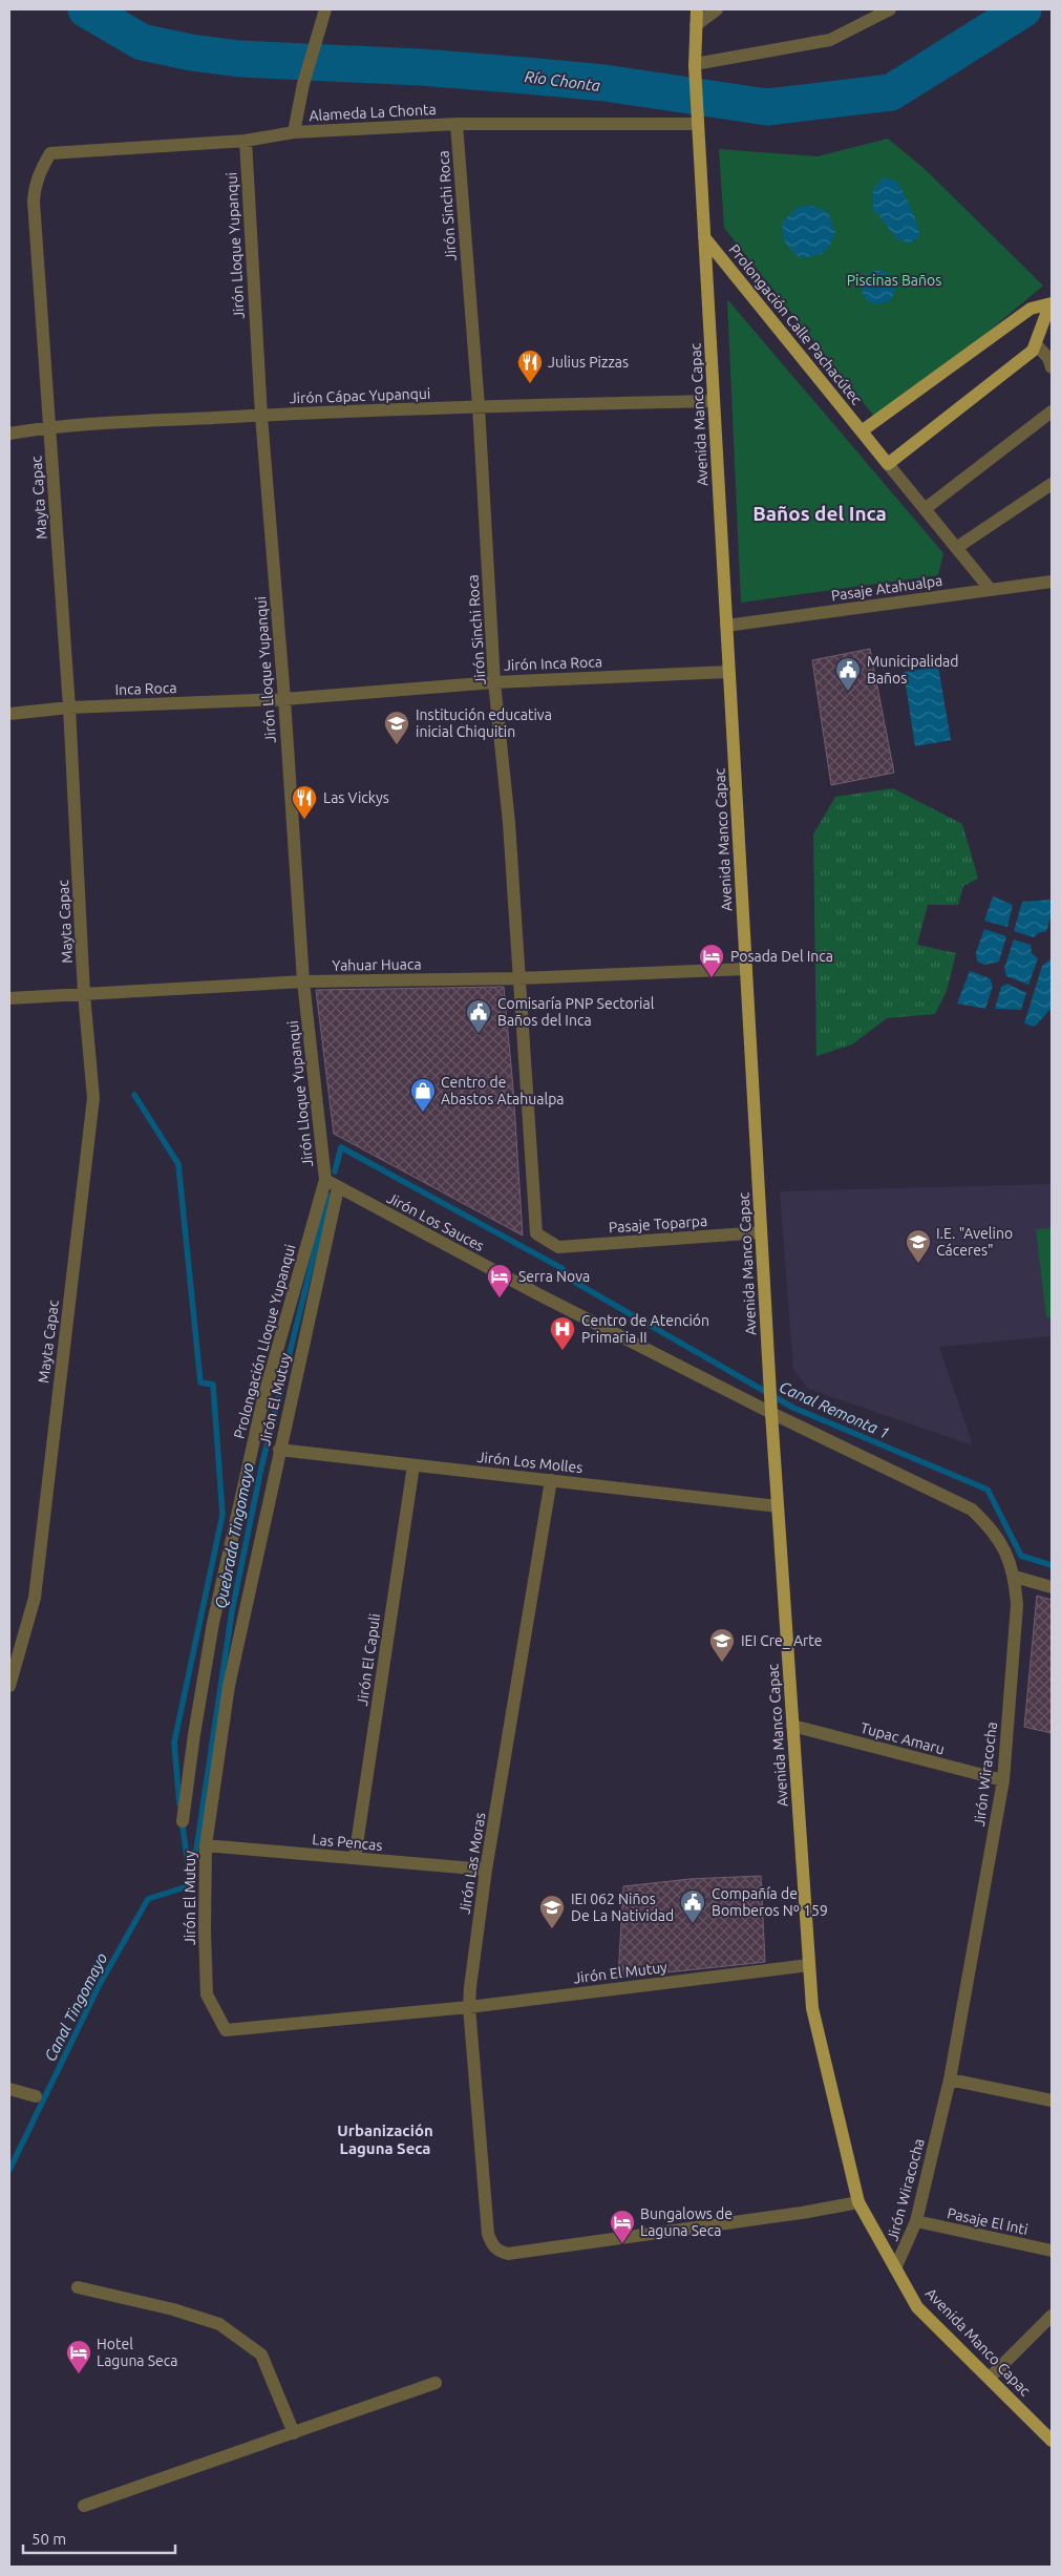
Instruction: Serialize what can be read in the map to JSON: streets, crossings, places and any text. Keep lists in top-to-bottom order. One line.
{"streets":{"main road":["Prolongación Calle Pachacútec","Avenida Manco Capac"],"street":["Alameda La Chonta","Jirón Sinchi Roca","Jirón Lloque Yupanqui","Jirón Cápac Yupanqui","Mayta Capac","Pasaje Atahualpa","Jirón Inca Roca","Inca Roca","Yahuar Huaca","Jirón Los Sauces","Pasaje Toparpa","Prolongación Lloque Yupanqui","Jirón El Mutuy","Jirón Los Molles","Jirón El Capuli","Tupac Amaru","Jirón Wiracocha","Las Pencas","Jirón Las Moras","Pasaje El Inti"]},"crossings":[["Alameda La Chonta","Jirón Sinchi Roca"],["Alameda La Chonta","Jirón Lloque Yupanqui"],["Alameda La Chonta","Avenida Manco Capac"],["Alameda La Chonta","Mayta Capac"],["Jirón Sinchi Roca","Jirón Cápac Yupanqui"],["Jirón Sinchi Roca","Jirón Inca Roca"],["Jirón Sinchi Roca","Yahuar Huaca"],["Jirón Sinchi Roca","Pasaje Toparpa"],["Jirón Lloque Yupanqui","Jirón Cápac Yupanqui"],["Jirón Lloque Yupanqui","Jirón Inca Roca"],["Jirón Lloque Yupanqui","Inca Roca"],["Jirón Lloque Yupanqui","Yahuar Huaca"],["Jirón Lloque Yupanqui","Jirón Los Sauces"],["Jirón Lloque Yupanqui","Prolongación Lloque Yupanqui"],["Jirón Lloque Yupanqui","Jirón El Mutuy"],["Prolongación Calle Pachacútec","Avenida Manco Capac"],["Jirón Cápac Yupanqui","Avenida Manco Capac"],["Jirón Cápac Yupanqui","Mayta Capac"],["Avenida Manco Capac","Pasaje Atahualpa"],["Avenida Manco Capac","Jirón Inca Roca"],["Avenida Manco Capac","Yahuar Huaca"],["Avenida Manco Capac","Jirón Los Sauces"],["Avenida Manco Capac","Pasaje Toparpa"],["Avenida Manco Capac","Jirón El Mutuy"],["Avenida Manco Capac","Jirón Los Molles"],["Avenida Manco Capac","Tupac Amaru"],["Avenida Manco Capac","Jirón Wiracocha"],["Avenida Manco Capac","Jirón Las Moras"],["Mayta Capac","Inca Roca"],["Mayta Capac","Yahuar Huaca"],["Jirón Inca Roca","Inca Roca"],["Jirón Los Sauces","Jirón El Mutuy"],["Jirón Los Sauces","Jirón Wiracocha"],["Jirón El Mutuy","Jirón Los Molles"],["Jirón El Mutuy","Las Pencas"],["Jirón El Mutuy","Jirón Las Moras"],["Jirón Los Molles","Jirón El Capuli"],["Jirón Los Molles","Jirón Las Moras"],["Jirón El Capuli","Las Pencas"],["Tupac Amaru","Jirón Wiracocha"],["Jirón Wiracocha","Pasaje El Inti"],["Las Pencas","Jirón Las Moras"]],"districts":["Baños del Inca","Urbanización Laguna Seca"],"water":["Río Chonta","Canal Remonta 1","Quebrada Tingomayo","Canal Tingomayo"],"parks":["Piscinas Baños"],"places":{"restaurant":["Julius Pizzas","Las Vickys"],"public building":["Municipalidad Baños","Comisaría PNP Sectorial Baños del Inca","Compañía de Bomberos Nº 159"],"school or university":["Institución educativa inicial Chiquitin","I.E. \"Avelino Cáceres\"","IEI Cre_ Arte","IEI 062 Niños De La Natividad"],"hotel":["Posada Del Inca","Serra Nova","Bungalows de Laguna Seca","Hotel Laguna Seca"],"shop":["Centro de Abastos Atahualpa"],"hospital":["Centro de Atención Primaria II"]},"scale_bar":"50 m"}
